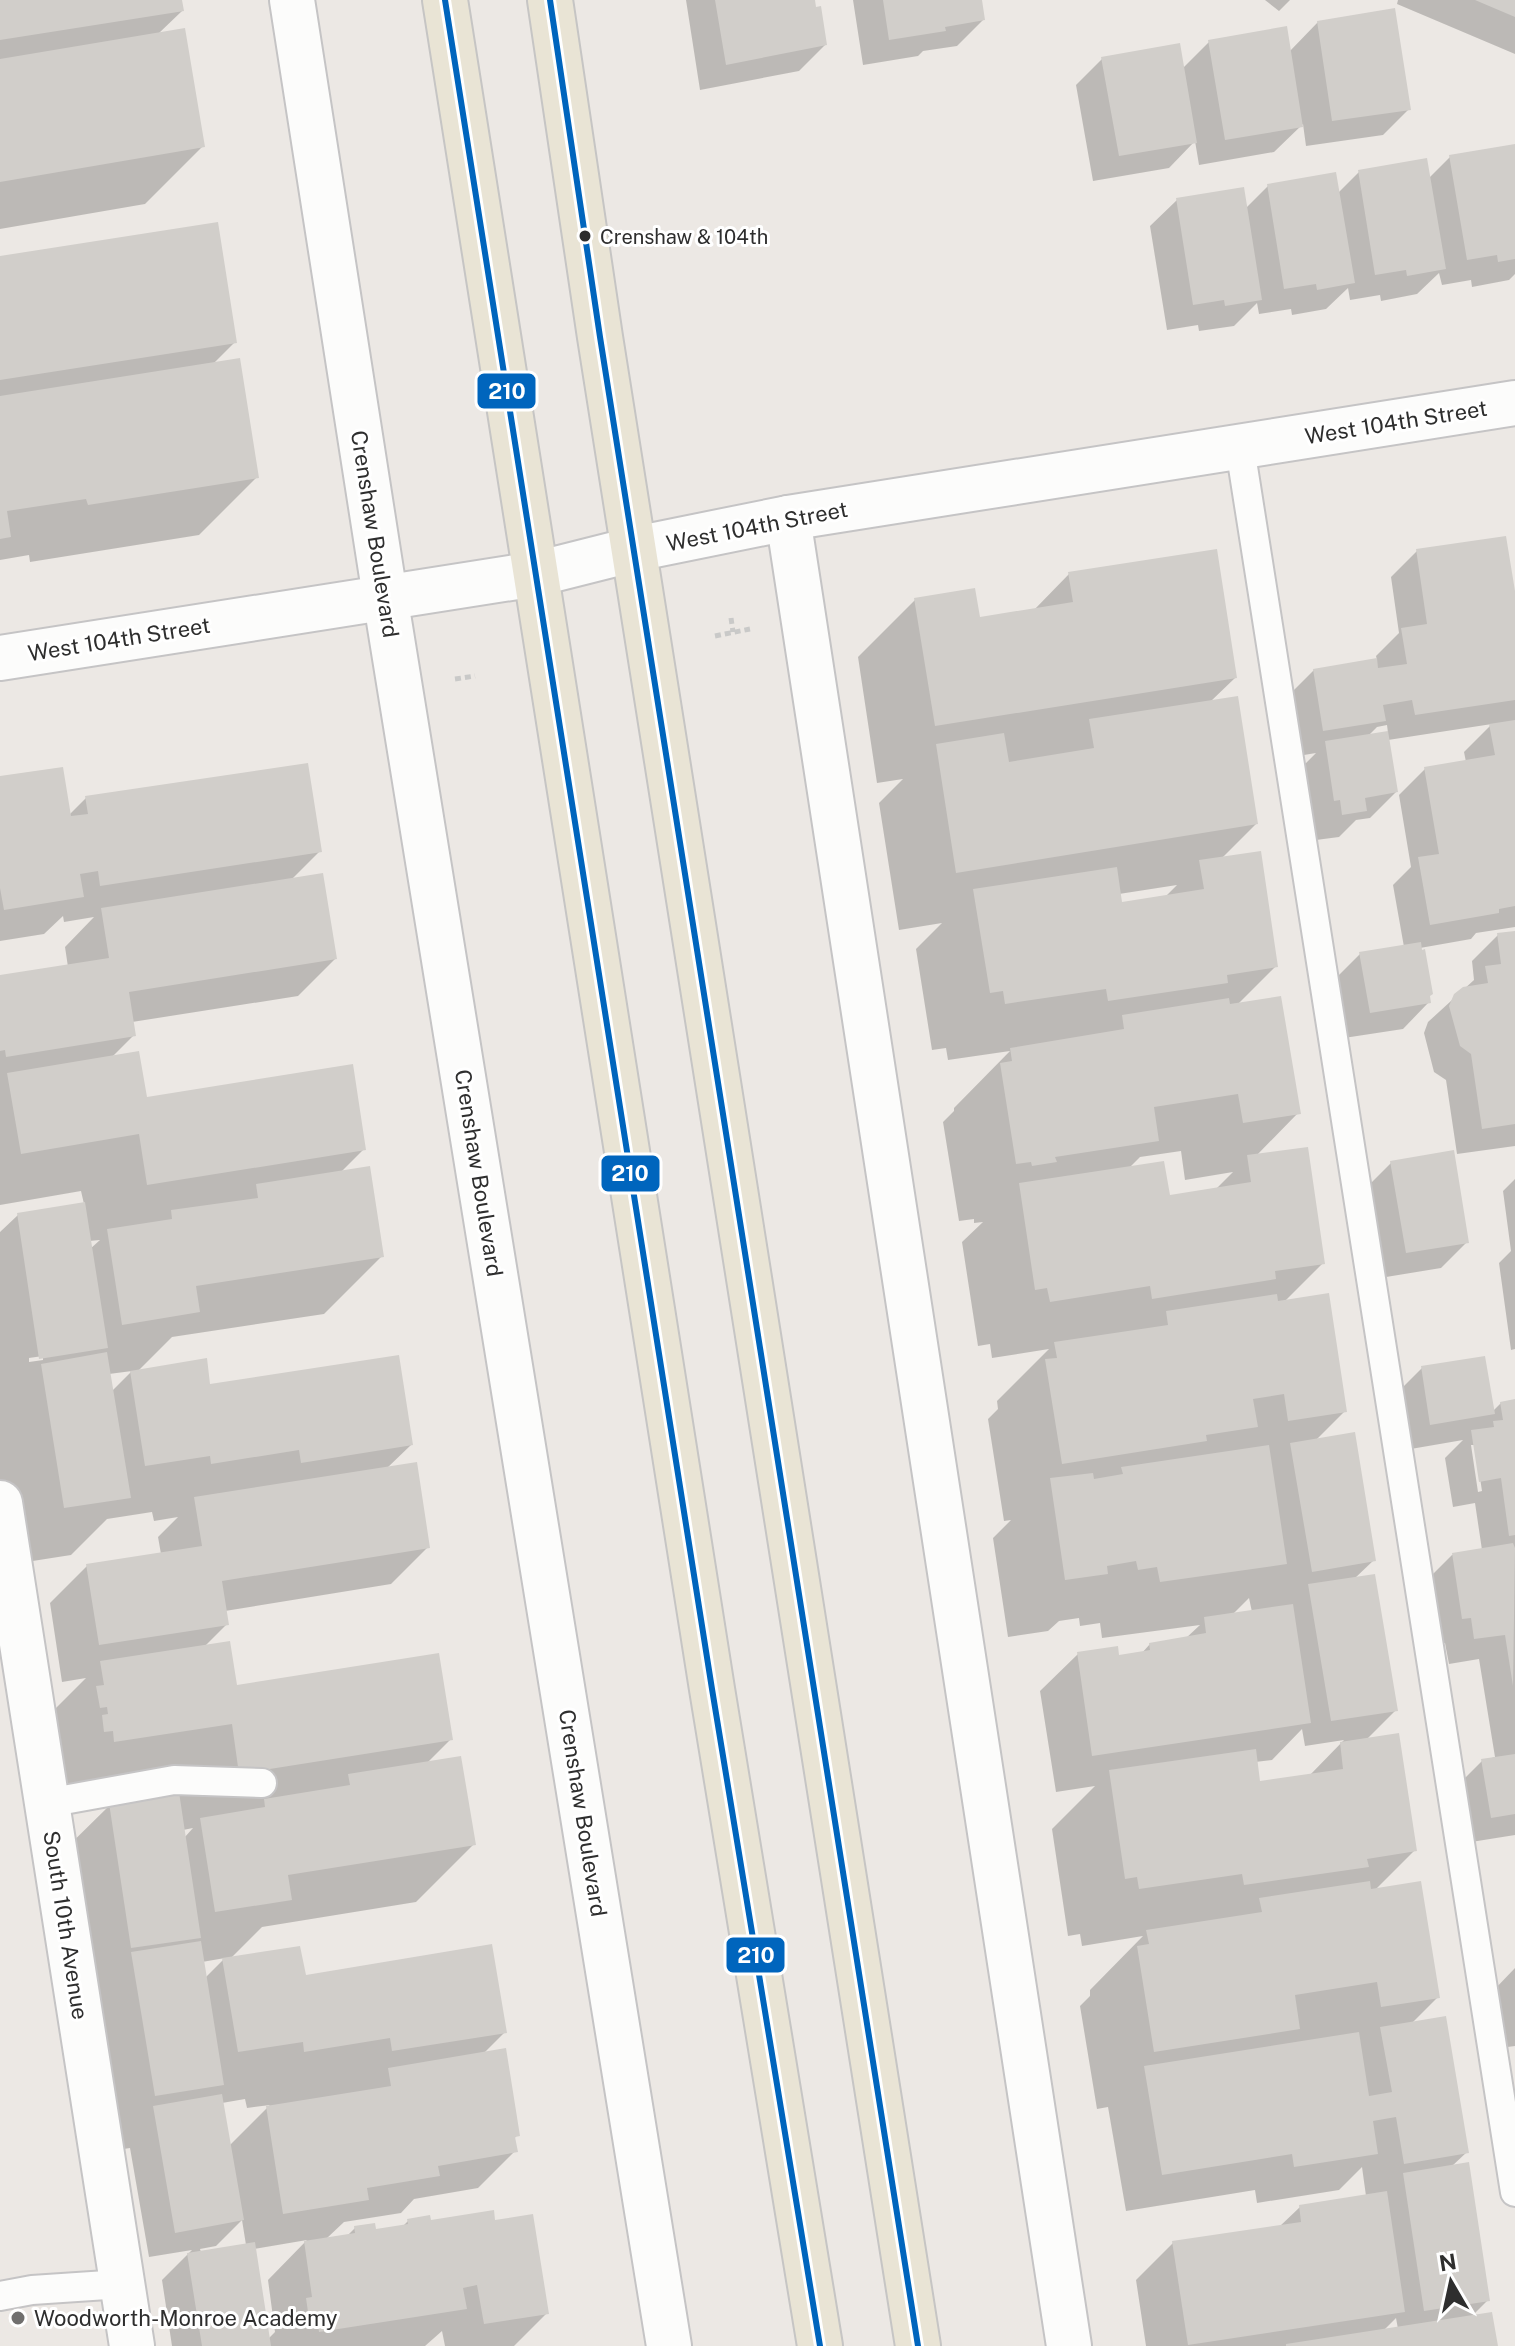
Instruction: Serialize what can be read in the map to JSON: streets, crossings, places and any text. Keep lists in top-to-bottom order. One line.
{"streets":{"street":["West 104th Street","Crenshaw Boulevard","South 10th Avenue"]},"crossings":[["West 104th Street","Crenshaw Boulevard"]],"places":["Crenshaw & 104th","Woodworth-Monroe Academy"],"lines":["transit line 210"],"north":"top"}
